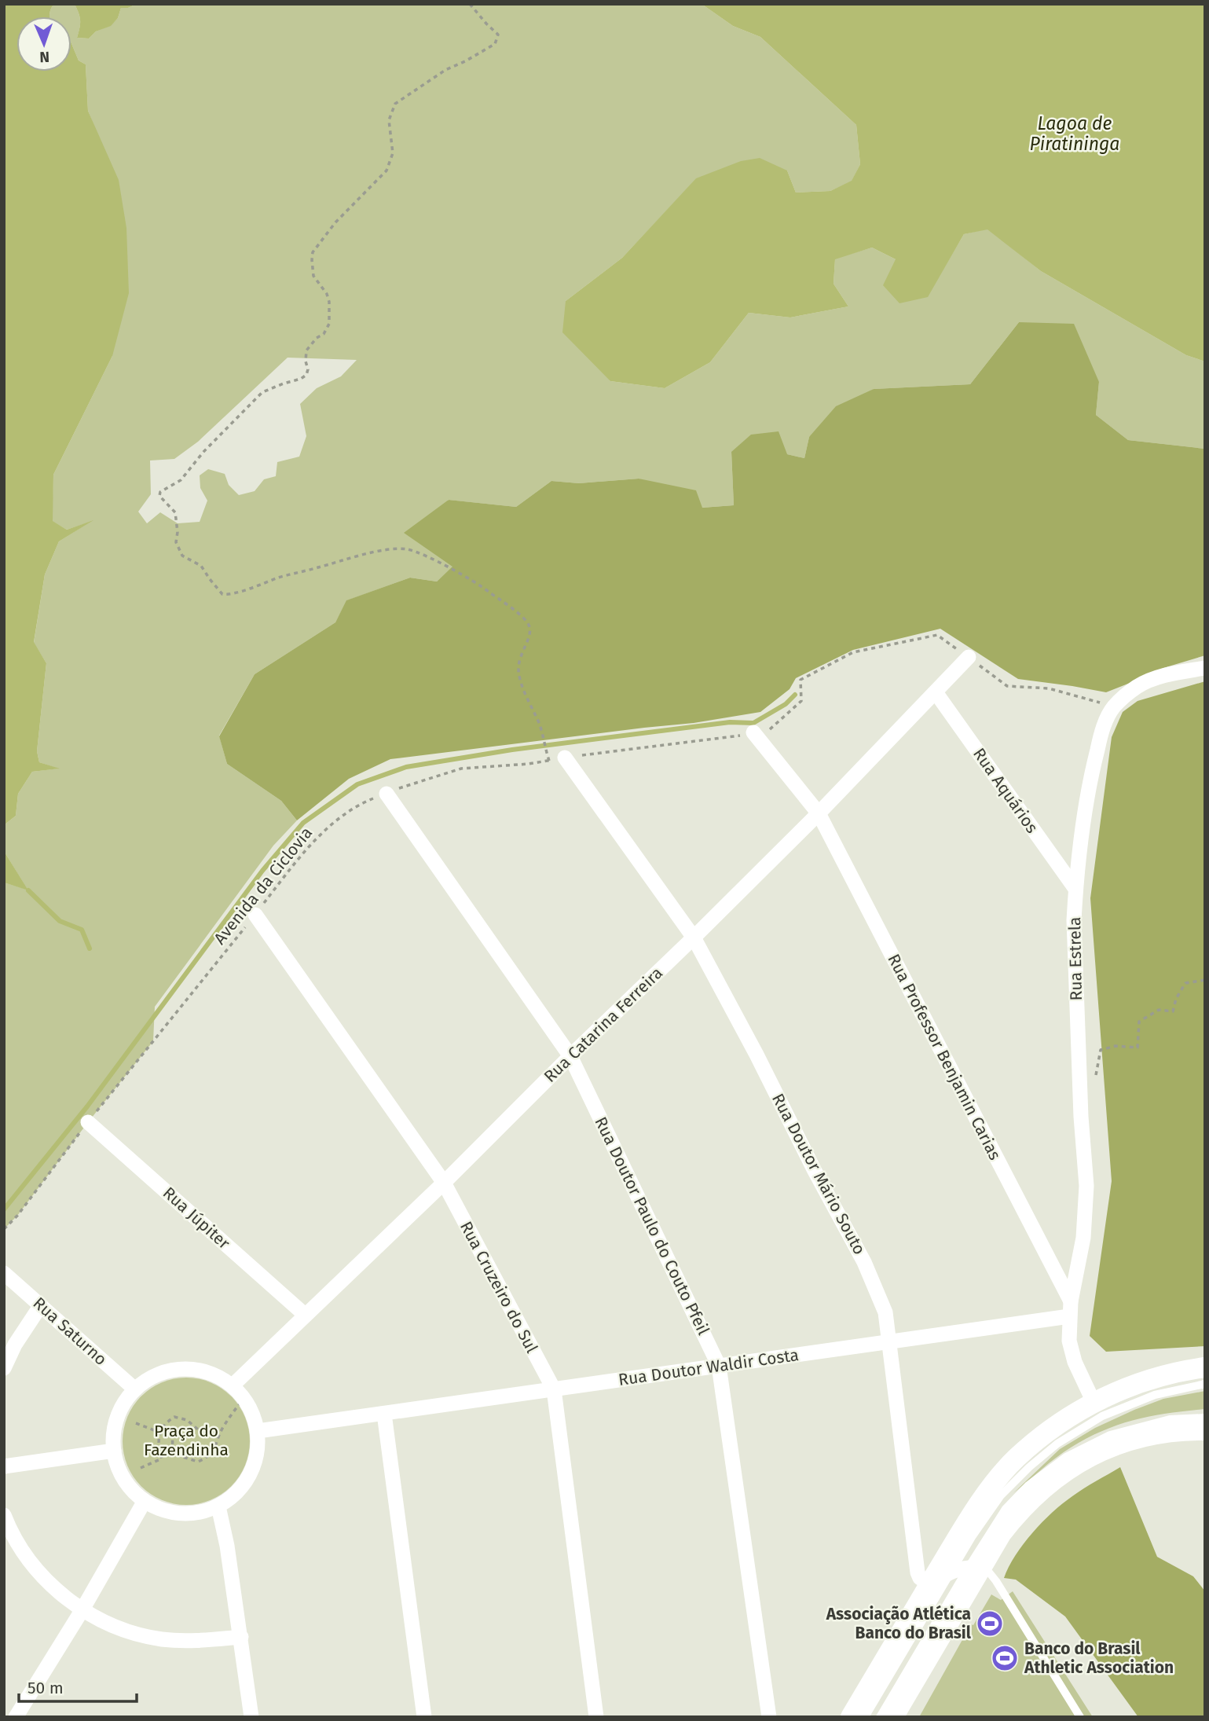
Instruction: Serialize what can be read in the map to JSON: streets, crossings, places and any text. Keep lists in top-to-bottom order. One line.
{"streets":{"street":["Rua Aquários","Rua Estrela","Rua Catarina Ferreira","Rua Professor Benjamin Carias","Rua Doutor Mário Souto","Rua Júpiter","Rua Doutor Paulo do Couto Pfeil","Rua Cruzeiro do Sul","Rua Saturno","Rua Doutor Waldir Costa"],"path":["Avenida da Ciclovia"]},"crossings":[["Rua Aquários","Rua Estrela"],["Rua Aquários","Rua Catarina Ferreira"],["Avenida da Ciclovia","Rua Catarina Ferreira"],["Avenida da Ciclovia","Rua Professor Benjamin Carias"],["Avenida da Ciclovia","Rua Doutor Mário Souto"],["Avenida da Ciclovia","Rua Júpiter"],["Avenida da Ciclovia","Rua Doutor Paulo do Couto Pfeil"],["Avenida da Ciclovia","Rua Cruzeiro do Sul"],["Rua Estrela","Rua Professor Benjamin Carias"],["Rua Estrela","Rua Doutor Waldir Costa"],["Rua Catarina Ferreira","Rua Professor Benjamin Carias"],["Rua Catarina Ferreira","Rua Doutor Mário Souto"],["Rua Catarina Ferreira","Rua Júpiter"],["Rua Catarina Ferreira","Rua Doutor Paulo do Couto Pfeil"],["Rua Catarina Ferreira","Rua Cruzeiro do Sul"],["Rua Catarina Ferreira","Rua Saturno"],["Rua Catarina Ferreira","Rua Doutor Waldir Costa"],["Rua Professor Benjamin Carias","Rua Doutor Waldir Costa"],["Rua Doutor Mário Souto","Rua Doutor Waldir Costa"],["Rua Doutor Paulo do Couto Pfeil","Rua Doutor Waldir Costa"],["Rua Cruzeiro do Sul","Rua Doutor Waldir Costa"],["Rua Saturno","Rua Doutor Waldir Costa"]],"water":["Lagoa de Piratininga"],"parks":["Praça do Fazendinha"],"places":{"sports":["Associação Atlética Banco do Brasil","Banco do Brasil Athletic Association"]},"scale_bar":"50 m","north":"bottom"}
